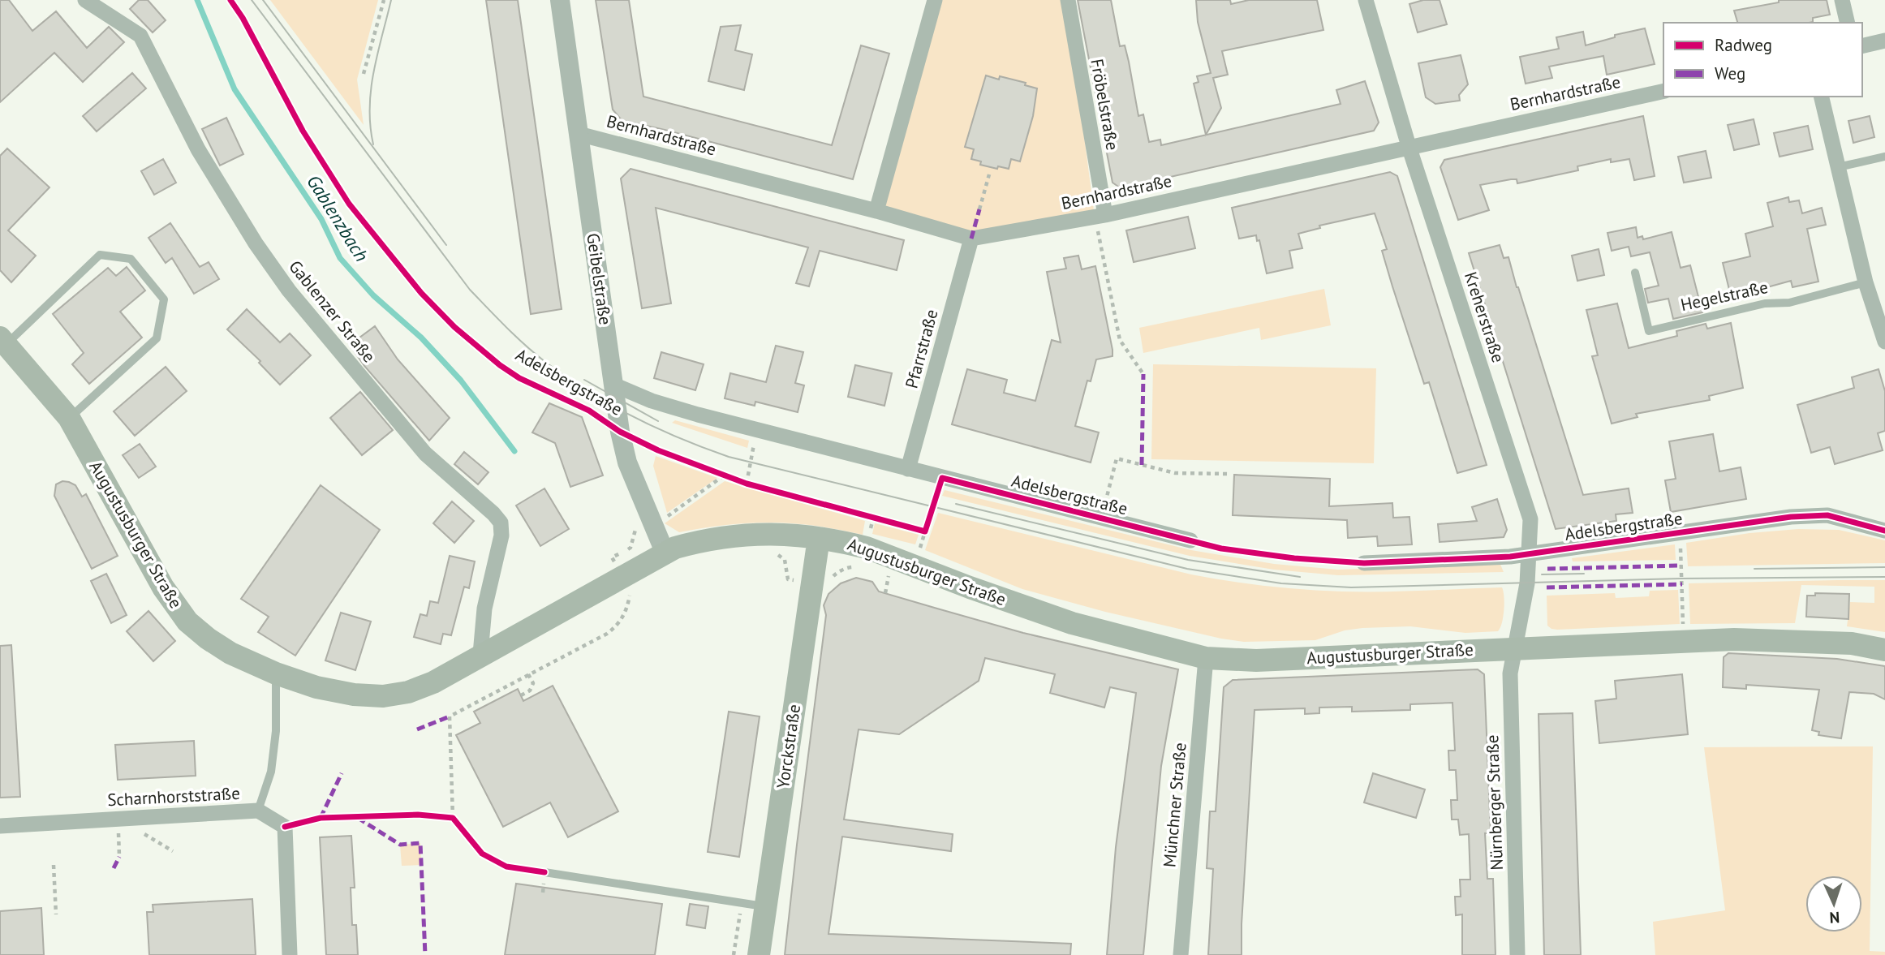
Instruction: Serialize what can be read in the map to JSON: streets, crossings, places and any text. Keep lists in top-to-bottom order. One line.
{"streets":{"main road":["Augustusburger Straße","Yorckstraße"],"street":["Bernhardstraße","Fröbelstraße","Geibelstraße","Gablenzer Straße","Kreherstraße","Pfarrstraße","Adelsbergstraße","Scharnhorststraße","Nürnberger Straße","Münchner Straße"],"lane":["Hegelstraße"]},"crossings":[["Bernhardstraße","Fröbelstraße"],["Bernhardstraße","Geibelstraße"],["Bernhardstraße","Kreherstraße"],["Bernhardstraße","Pfarrstraße"],["Geibelstraße","Adelsbergstraße"],["Geibelstraße","Augustusburger Straße"],["Gablenzer Straße","Augustusburger Straße"],["Kreherstraße","Adelsbergstraße"],["Kreherstraße","Augustusburger Straße"],["Kreherstraße","Nürnberger Straße"],["Pfarrstraße","Adelsbergstraße"],["Augustusburger Straße","Yorckstraße"],["Augustusburger Straße","Nürnberger Straße"],["Augustusburger Straße","Münchner Straße"]],"water":["Gablenzbach"],"legend":["Radweg","Weg"],"north":"bottom"}
